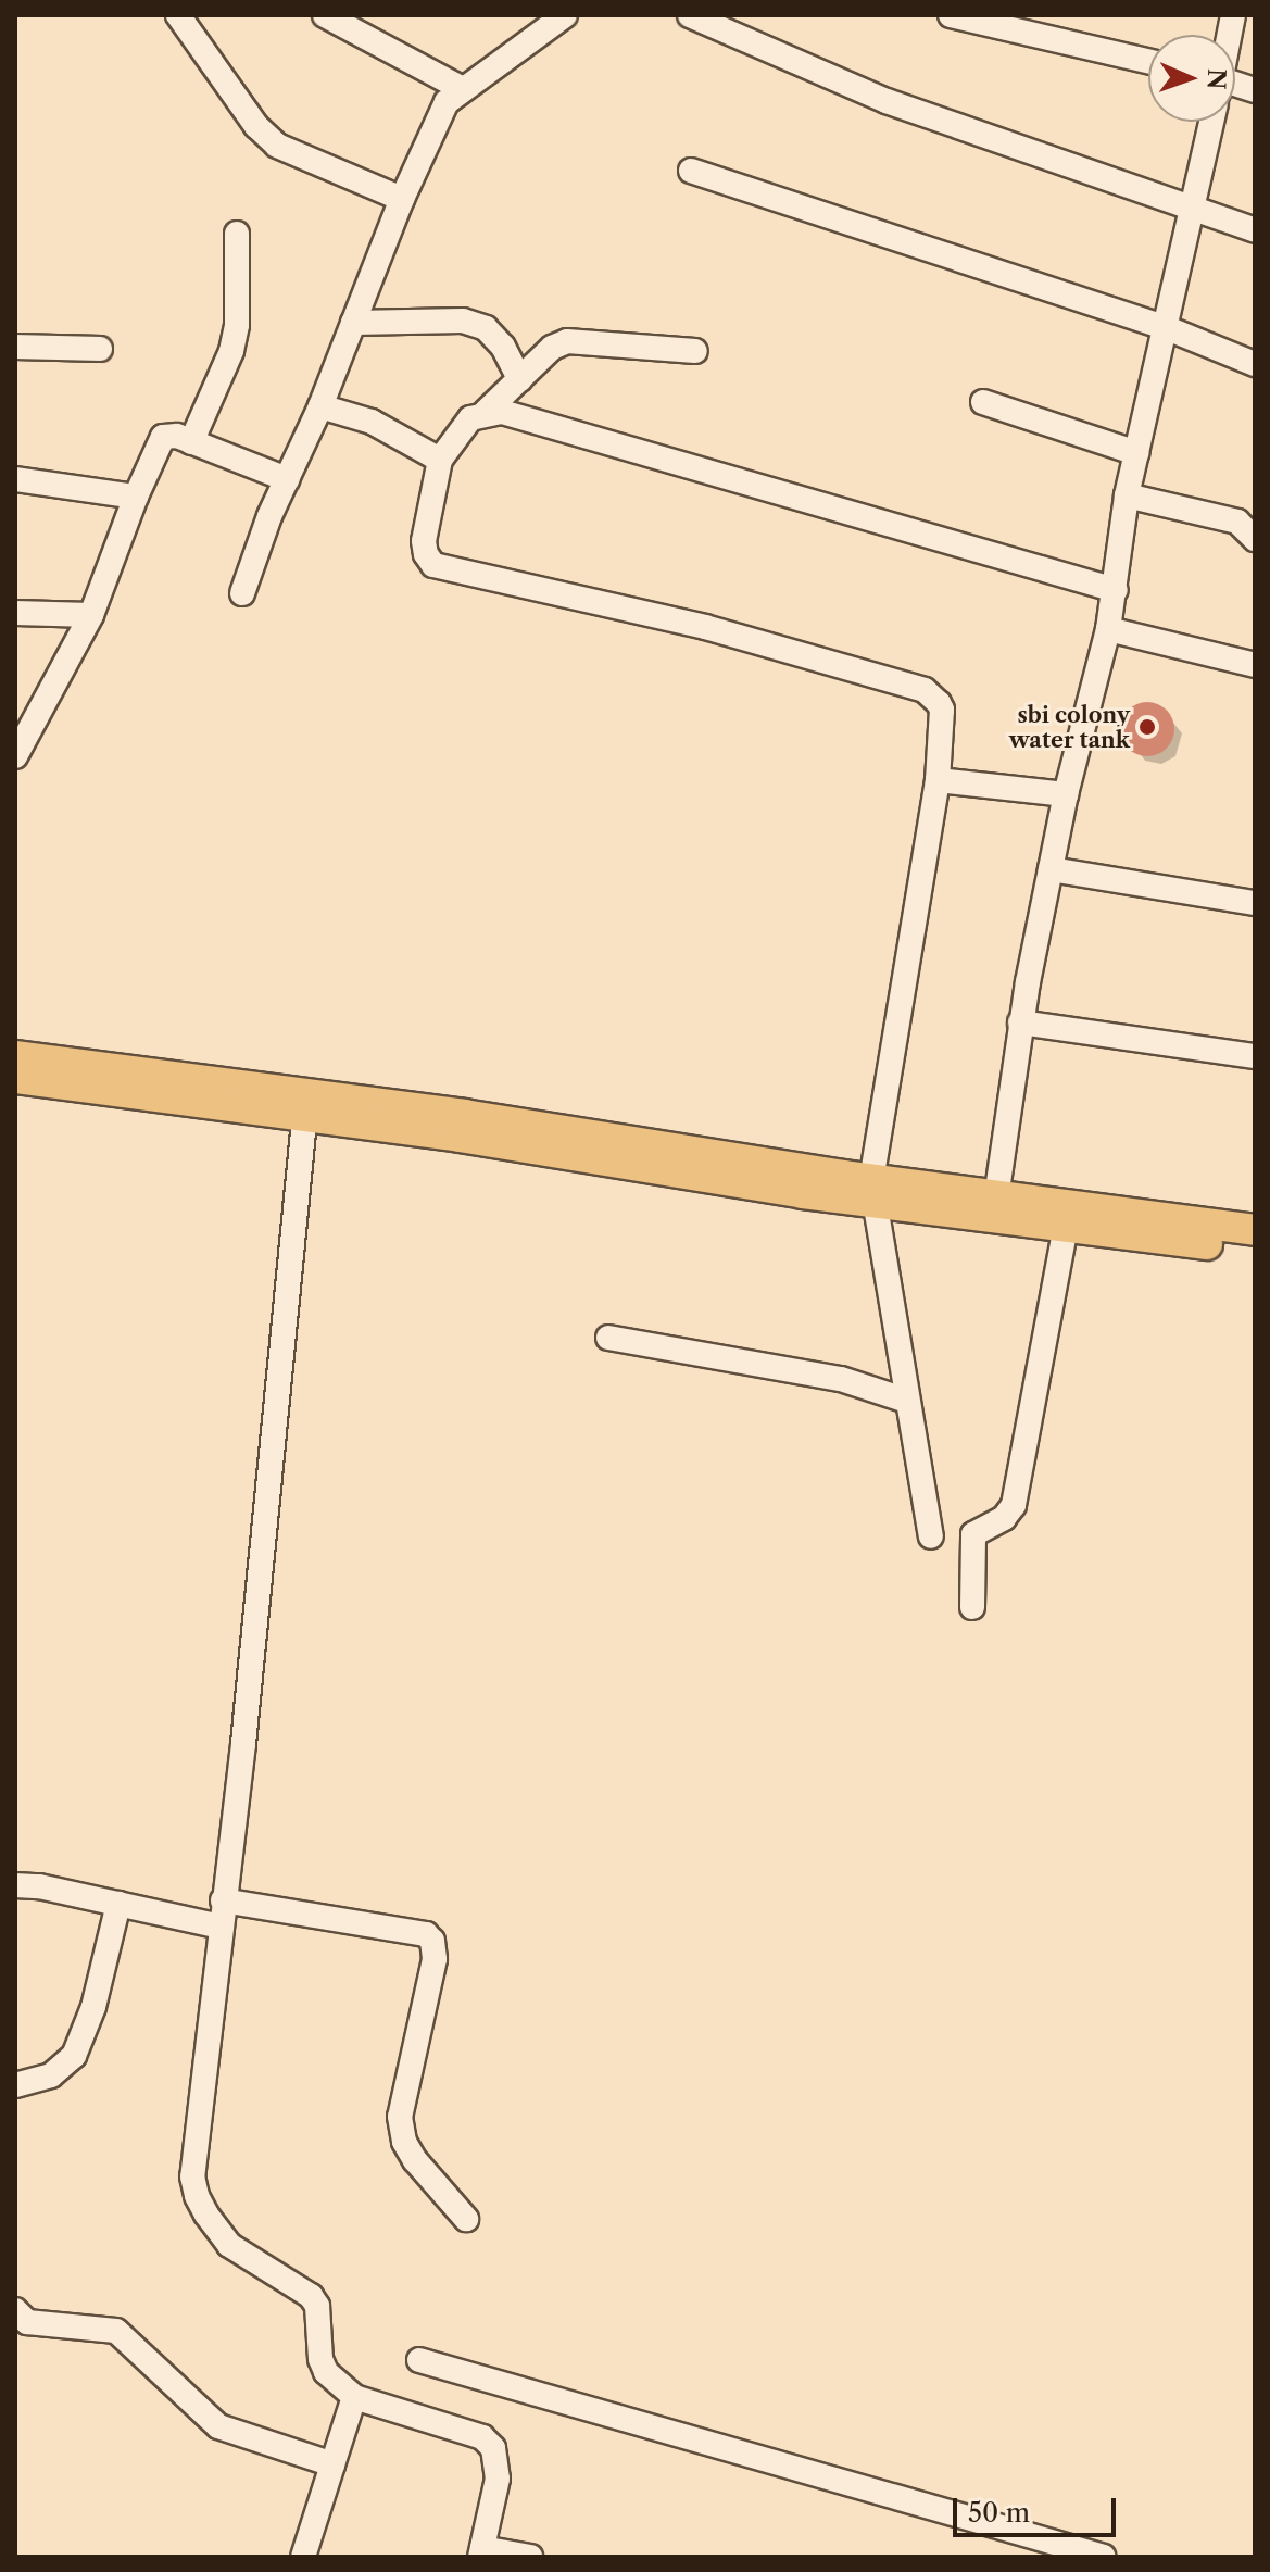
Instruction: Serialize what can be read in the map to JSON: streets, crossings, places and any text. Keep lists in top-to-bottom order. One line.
{"places":["sbi colony water tank"],"scale_bar":"50 m","north":"right"}
